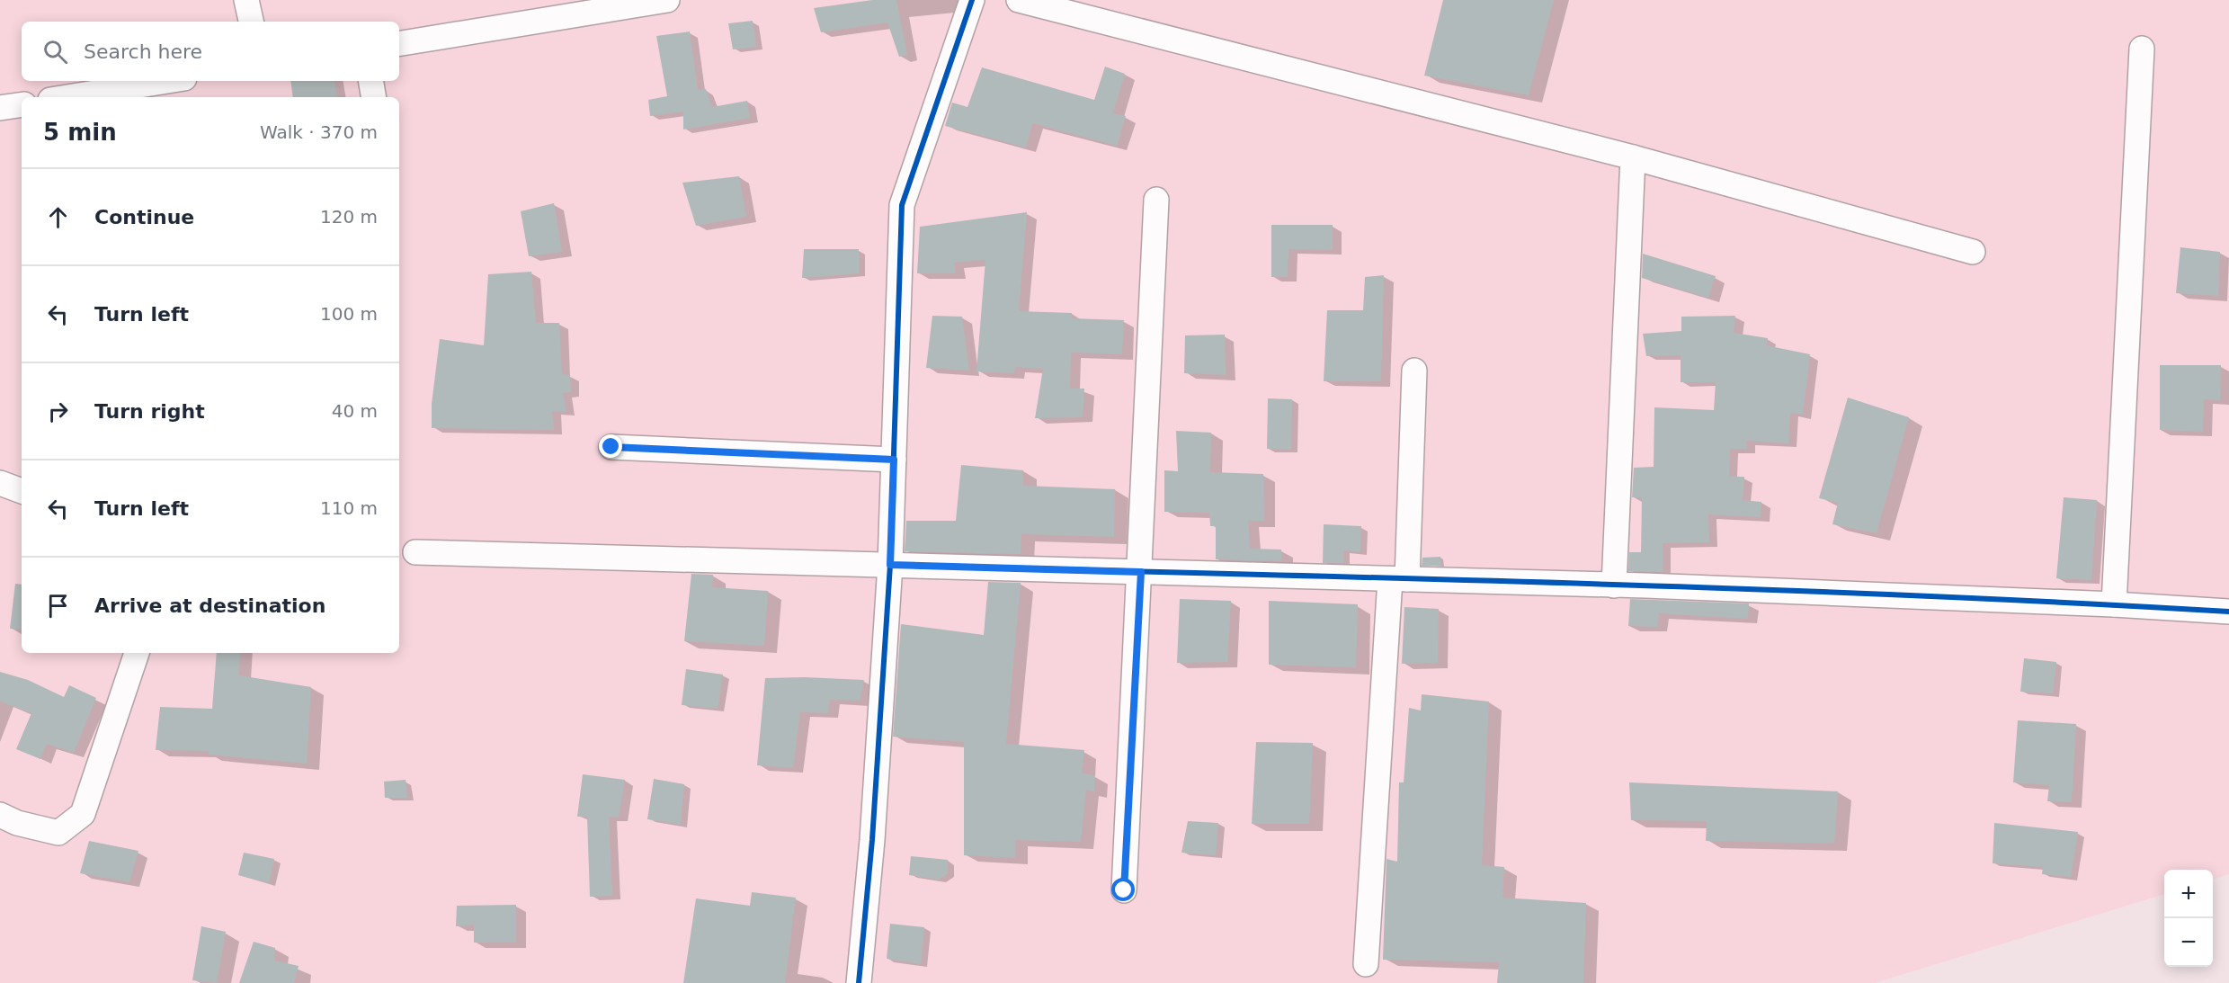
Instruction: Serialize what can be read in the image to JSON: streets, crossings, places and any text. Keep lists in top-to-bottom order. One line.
{"page":{"search":"Search here","heading":["5 min","Walk · 370 m"],"list":[["Continue","120 m"],["Turn left","100 m"],["Turn right","40 m"],["Turn left","110 m"],"Arrive at destination"],"map_buttons":["+","−"]}}
